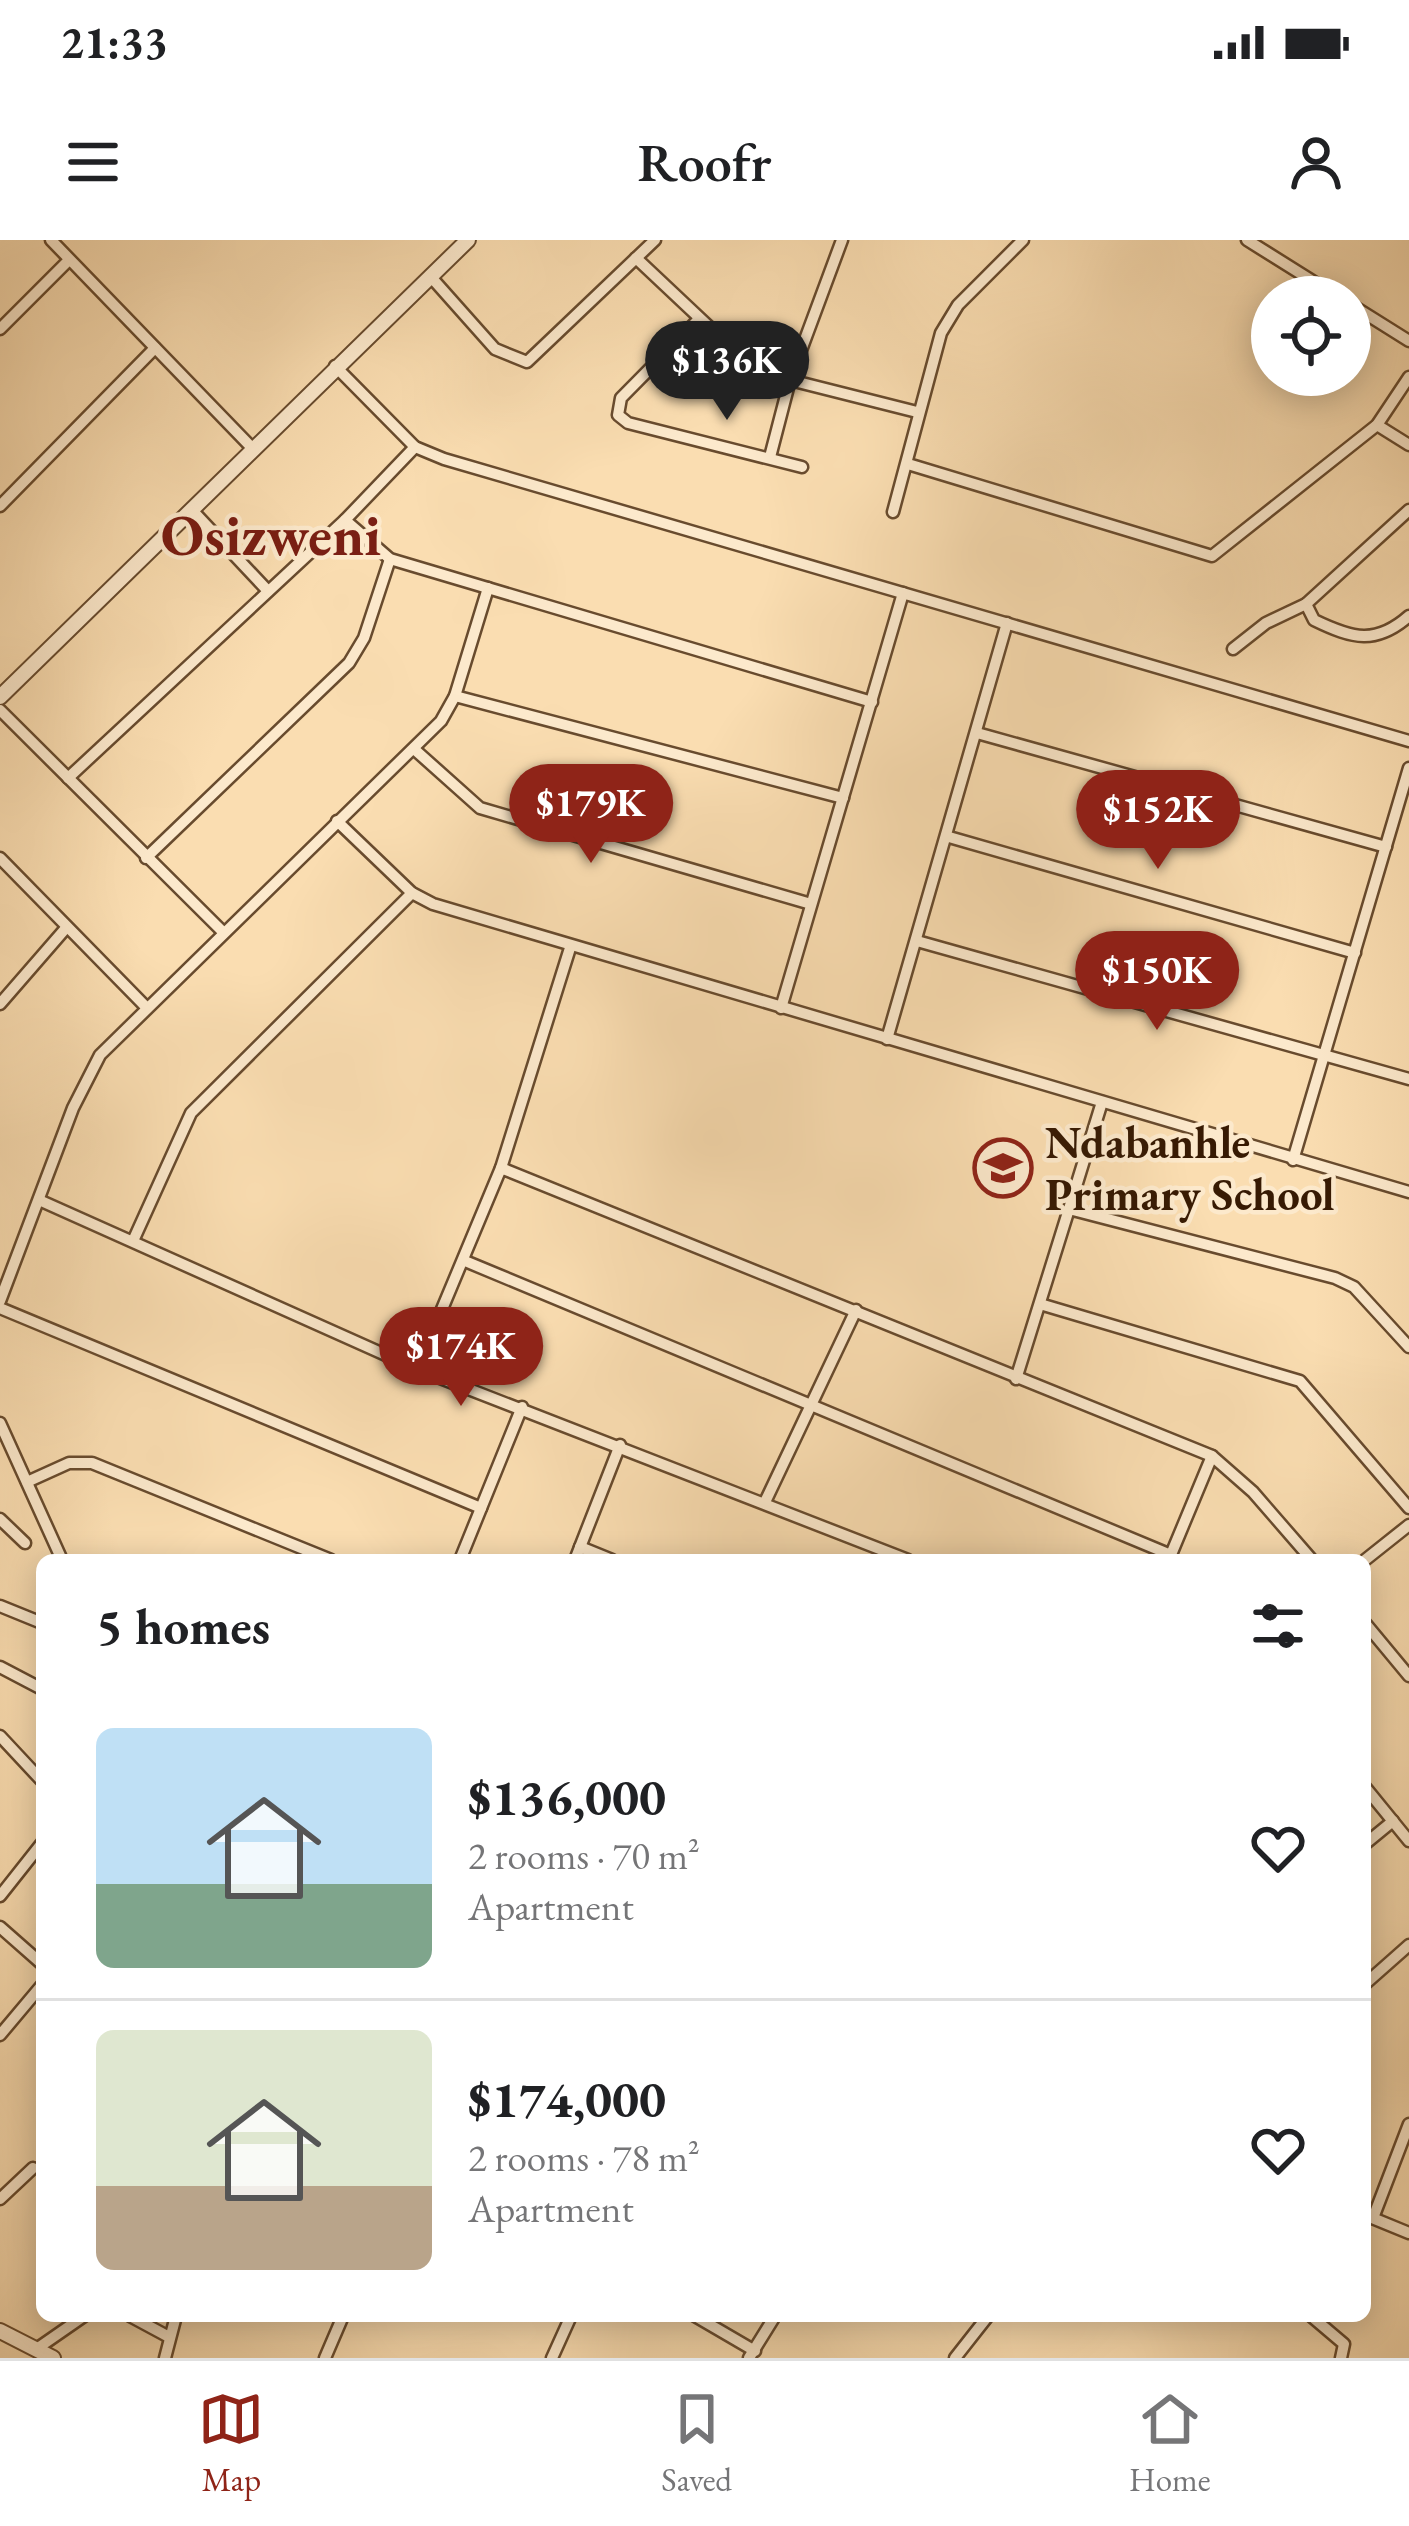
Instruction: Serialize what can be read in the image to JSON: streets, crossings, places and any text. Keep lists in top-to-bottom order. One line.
{"districts":["Osizweni"],"places":{"school or university":["Ndabanhle Primary School"]},"page":{"status":"21:33","header":"Roofr","price":["$136K","$179K","$152K","$150K","$174K"],"heading":"5 homes","list":[{"name":"$136,000","note":"2 rooms · 70 m² · Apartment"},{"name":"$174,000","note":"2 rooms · 78 m² · Apartment"}],"tabs":["Map","Saved","Home"]}}
